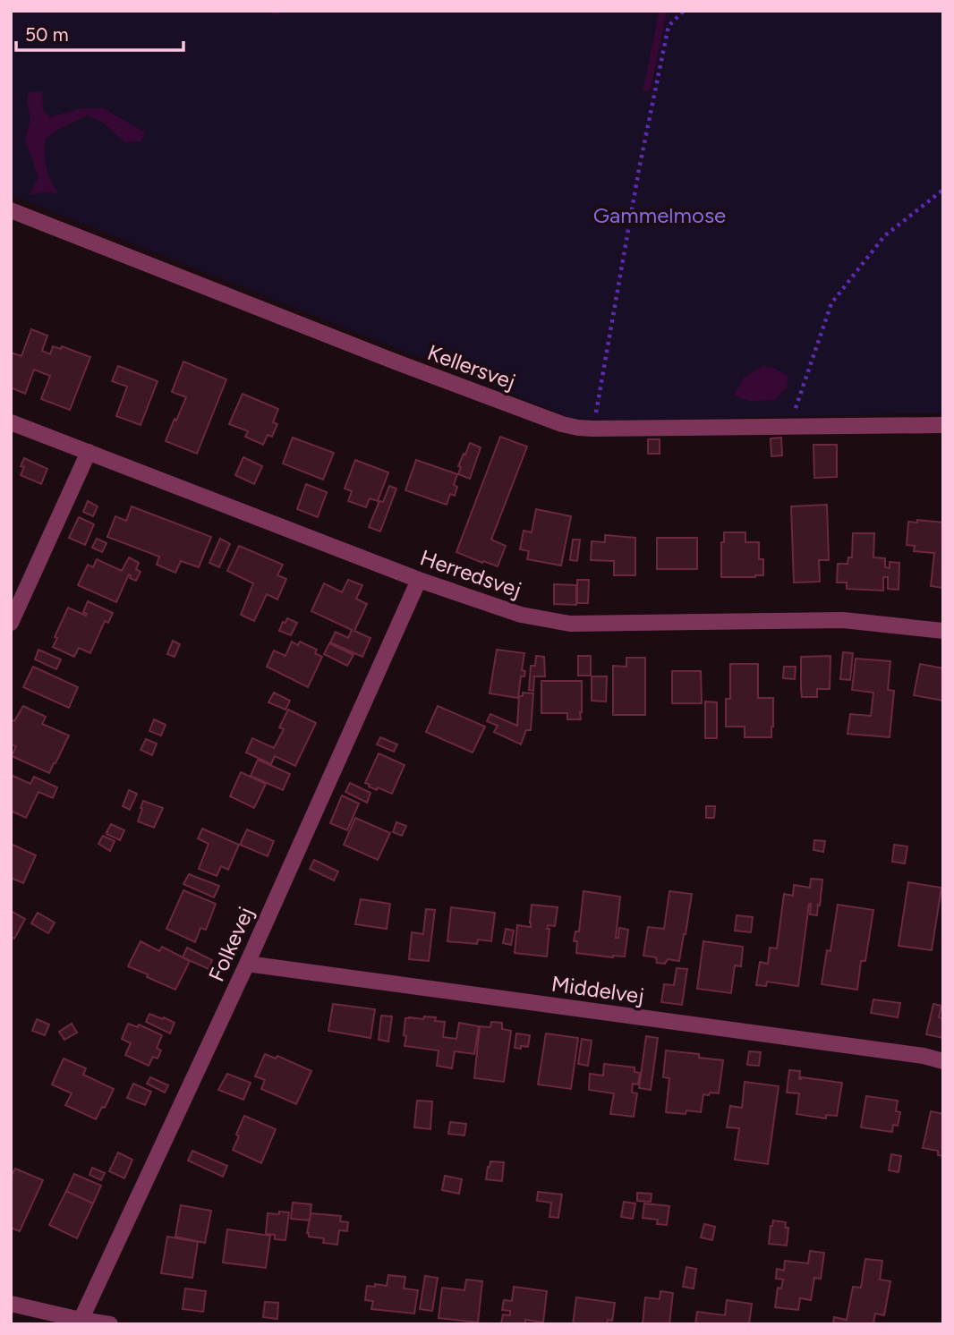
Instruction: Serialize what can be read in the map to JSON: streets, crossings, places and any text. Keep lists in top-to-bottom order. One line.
{"streets":{"street":["Kellersvej","Herredsvej","Folkevej","Middelvej"]},"crossings":[["Herredsvej","Folkevej"],["Folkevej","Middelvej"]],"parks":["Gammelmose"],"scale_bar":"50 m"}
